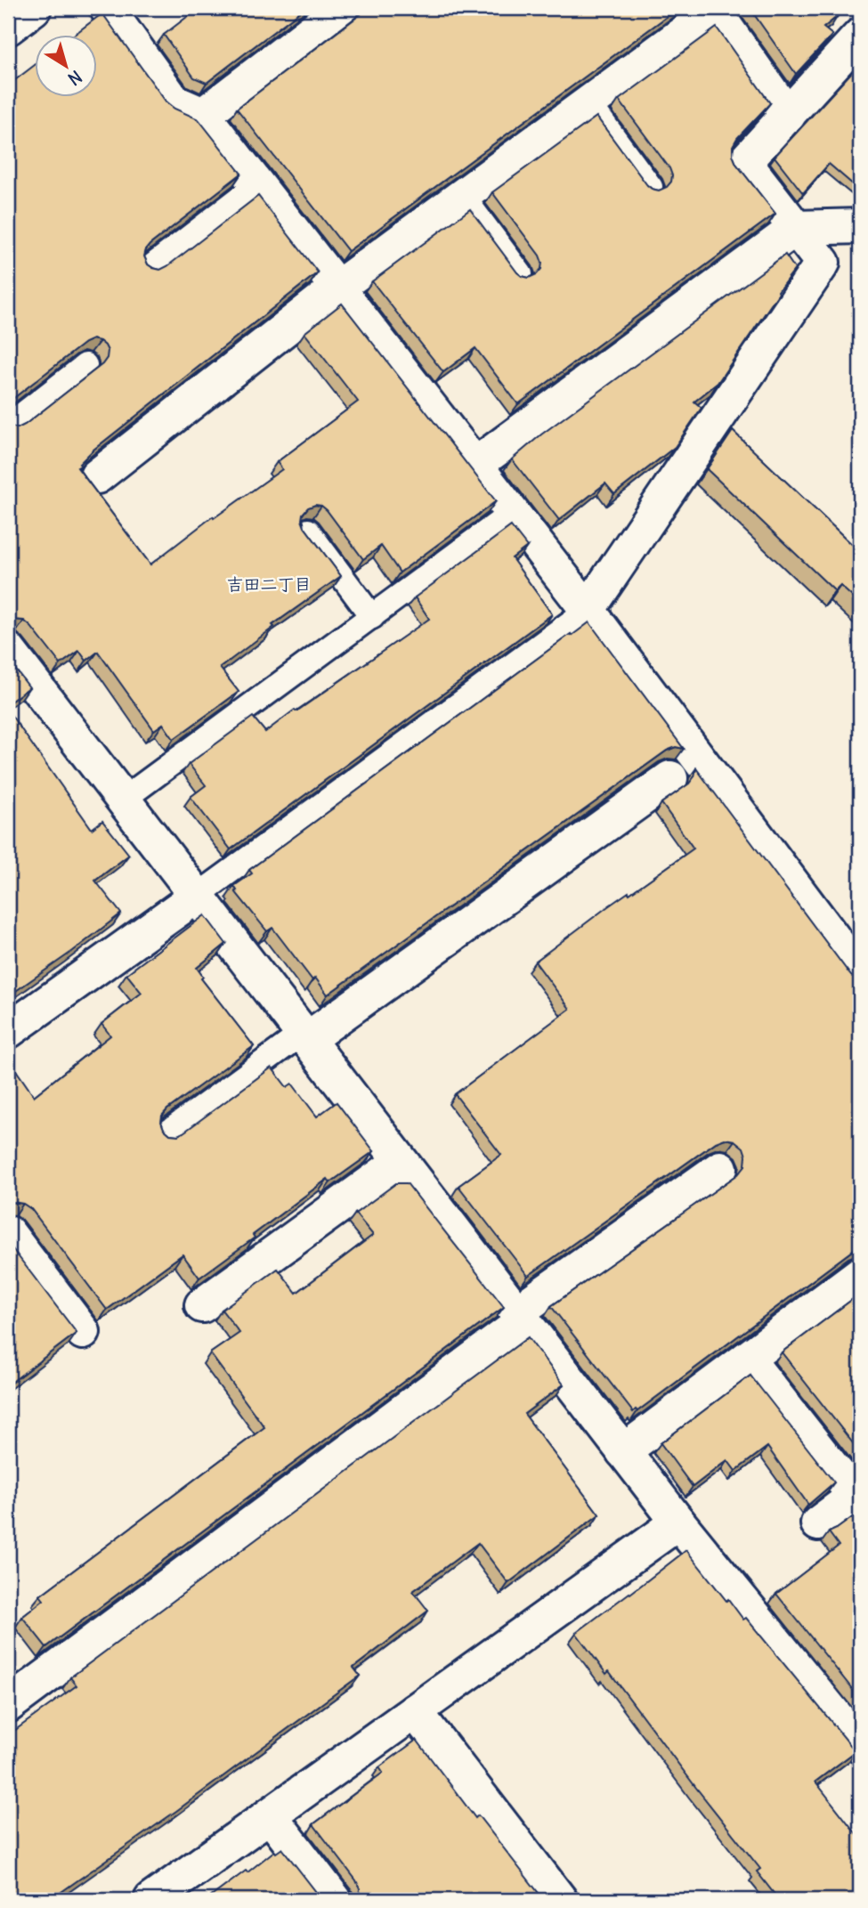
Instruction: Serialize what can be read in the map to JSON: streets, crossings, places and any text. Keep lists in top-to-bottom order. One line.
{"districts":["吉田二丁目"],"north":"bottom right"}
